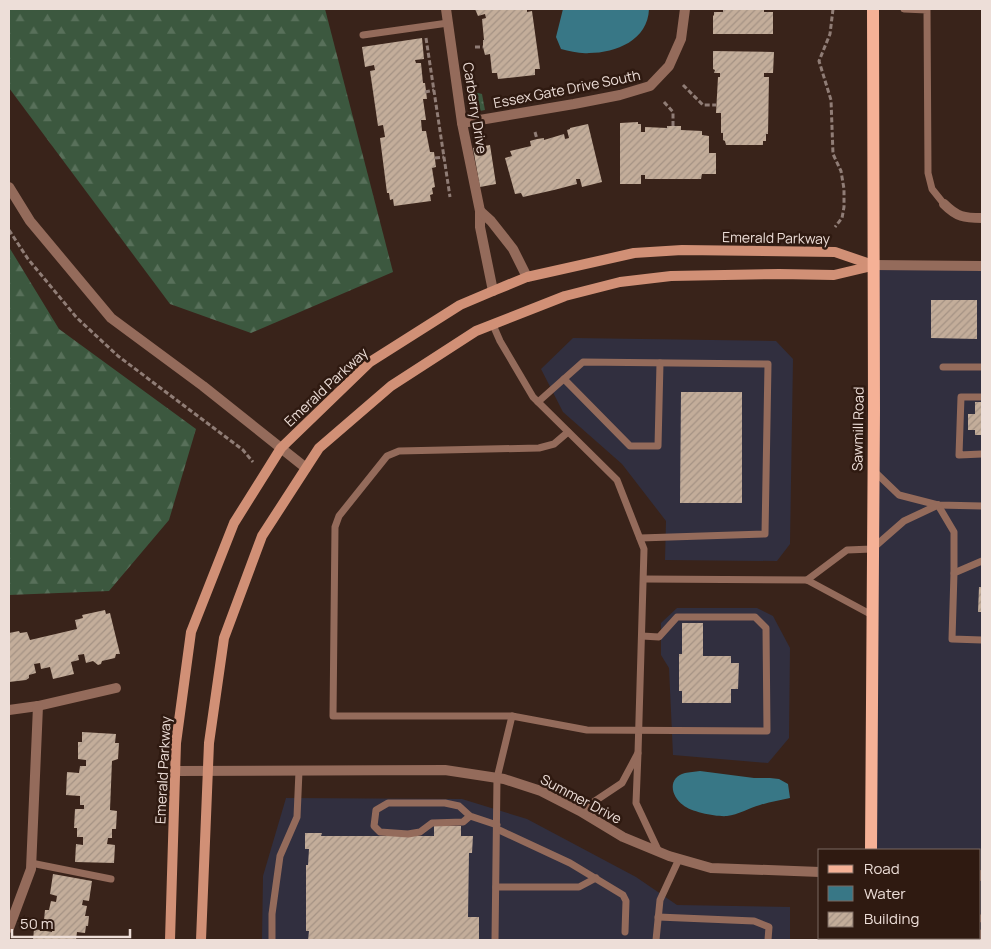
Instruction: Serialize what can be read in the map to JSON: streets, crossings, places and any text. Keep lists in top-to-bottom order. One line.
{"streets":{"main road":["Emerald Parkway","Sawmill Road"],"street":["Essex Gate Drive South","Carberry Drive","Summer Drive"]},"crossings":[["Essex Gate Drive South","Carberry Drive"],["Carberry Drive","Emerald Parkway"],["Emerald Parkway","Sawmill Road"],["Emerald Parkway","Summer Drive"]],"legend":["Road","Water","Building"],"scale_bar":"50 m"}
